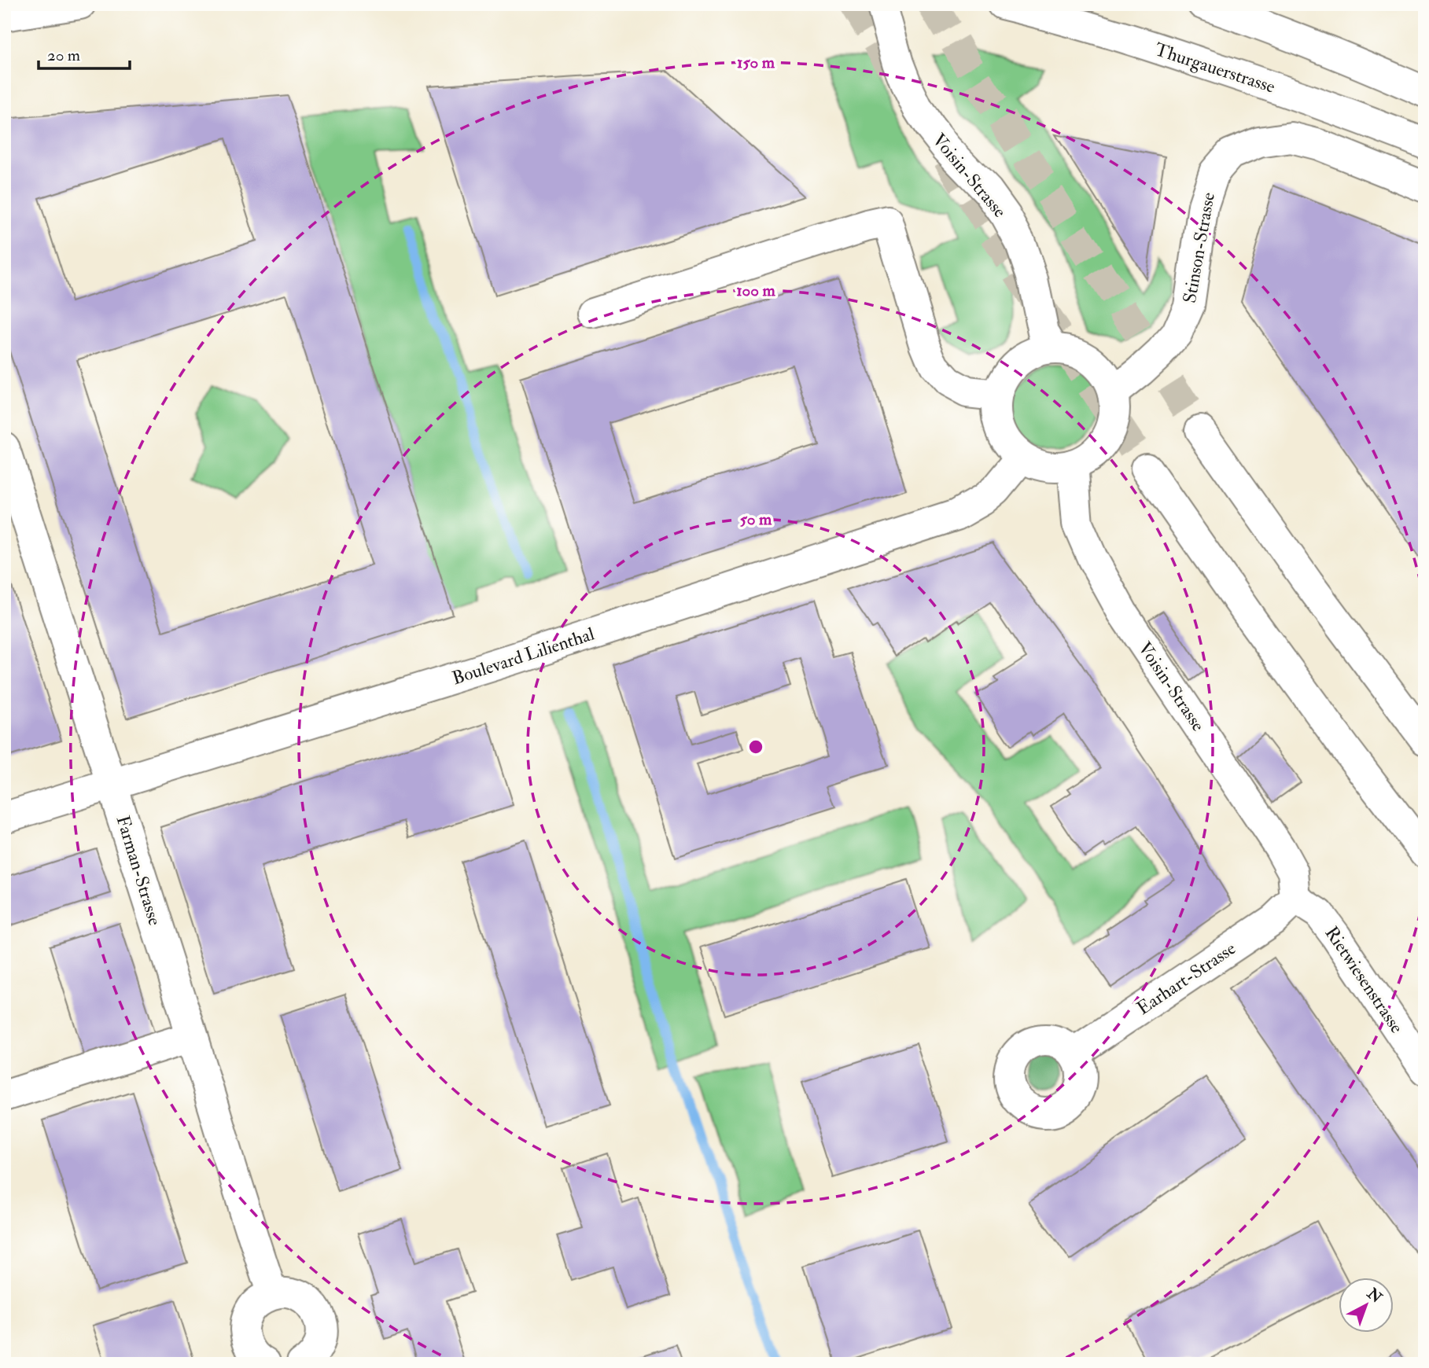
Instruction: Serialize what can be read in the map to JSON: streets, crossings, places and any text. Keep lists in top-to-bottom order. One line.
{"streets":{"main road":["Thurgauerstrasse","Voisin-Strasse","Stinson-Strasse","Boulevard Lilienthal","Farman-Strasse","Earhart-Strasse","Rietwiesenstrasse"]},"crossings":[["Voisin-Strasse","Stinson-Strasse"],["Voisin-Strasse","Boulevard Lilienthal"],["Voisin-Strasse","Earhart-Strasse"],["Voisin-Strasse","Rietwiesenstrasse"],["Stinson-Strasse","Boulevard Lilienthal"],["Boulevard Lilienthal","Farman-Strasse"],["Earhart-Strasse","Rietwiesenstrasse"]],"scale_bar":"20 m","north":"top right","rings":["150 m","100 m","50 m"]}
